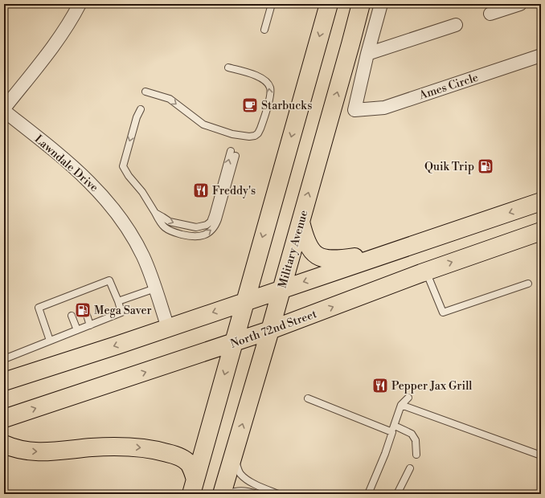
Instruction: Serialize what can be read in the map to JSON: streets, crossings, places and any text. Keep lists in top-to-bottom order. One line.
{"streets":{"main road":["Military Avenue","North 72nd Street"],"street":["Ames Circle","Lawndale Drive"]},"crossings":[["Military Avenue","North 72nd Street"]],"places":{"cafe":["Starbucks"],"fuel station":["Quik Trip","Mega Saver"],"restaurant":["Freddy's","Pepper Jax Grill"]}}
